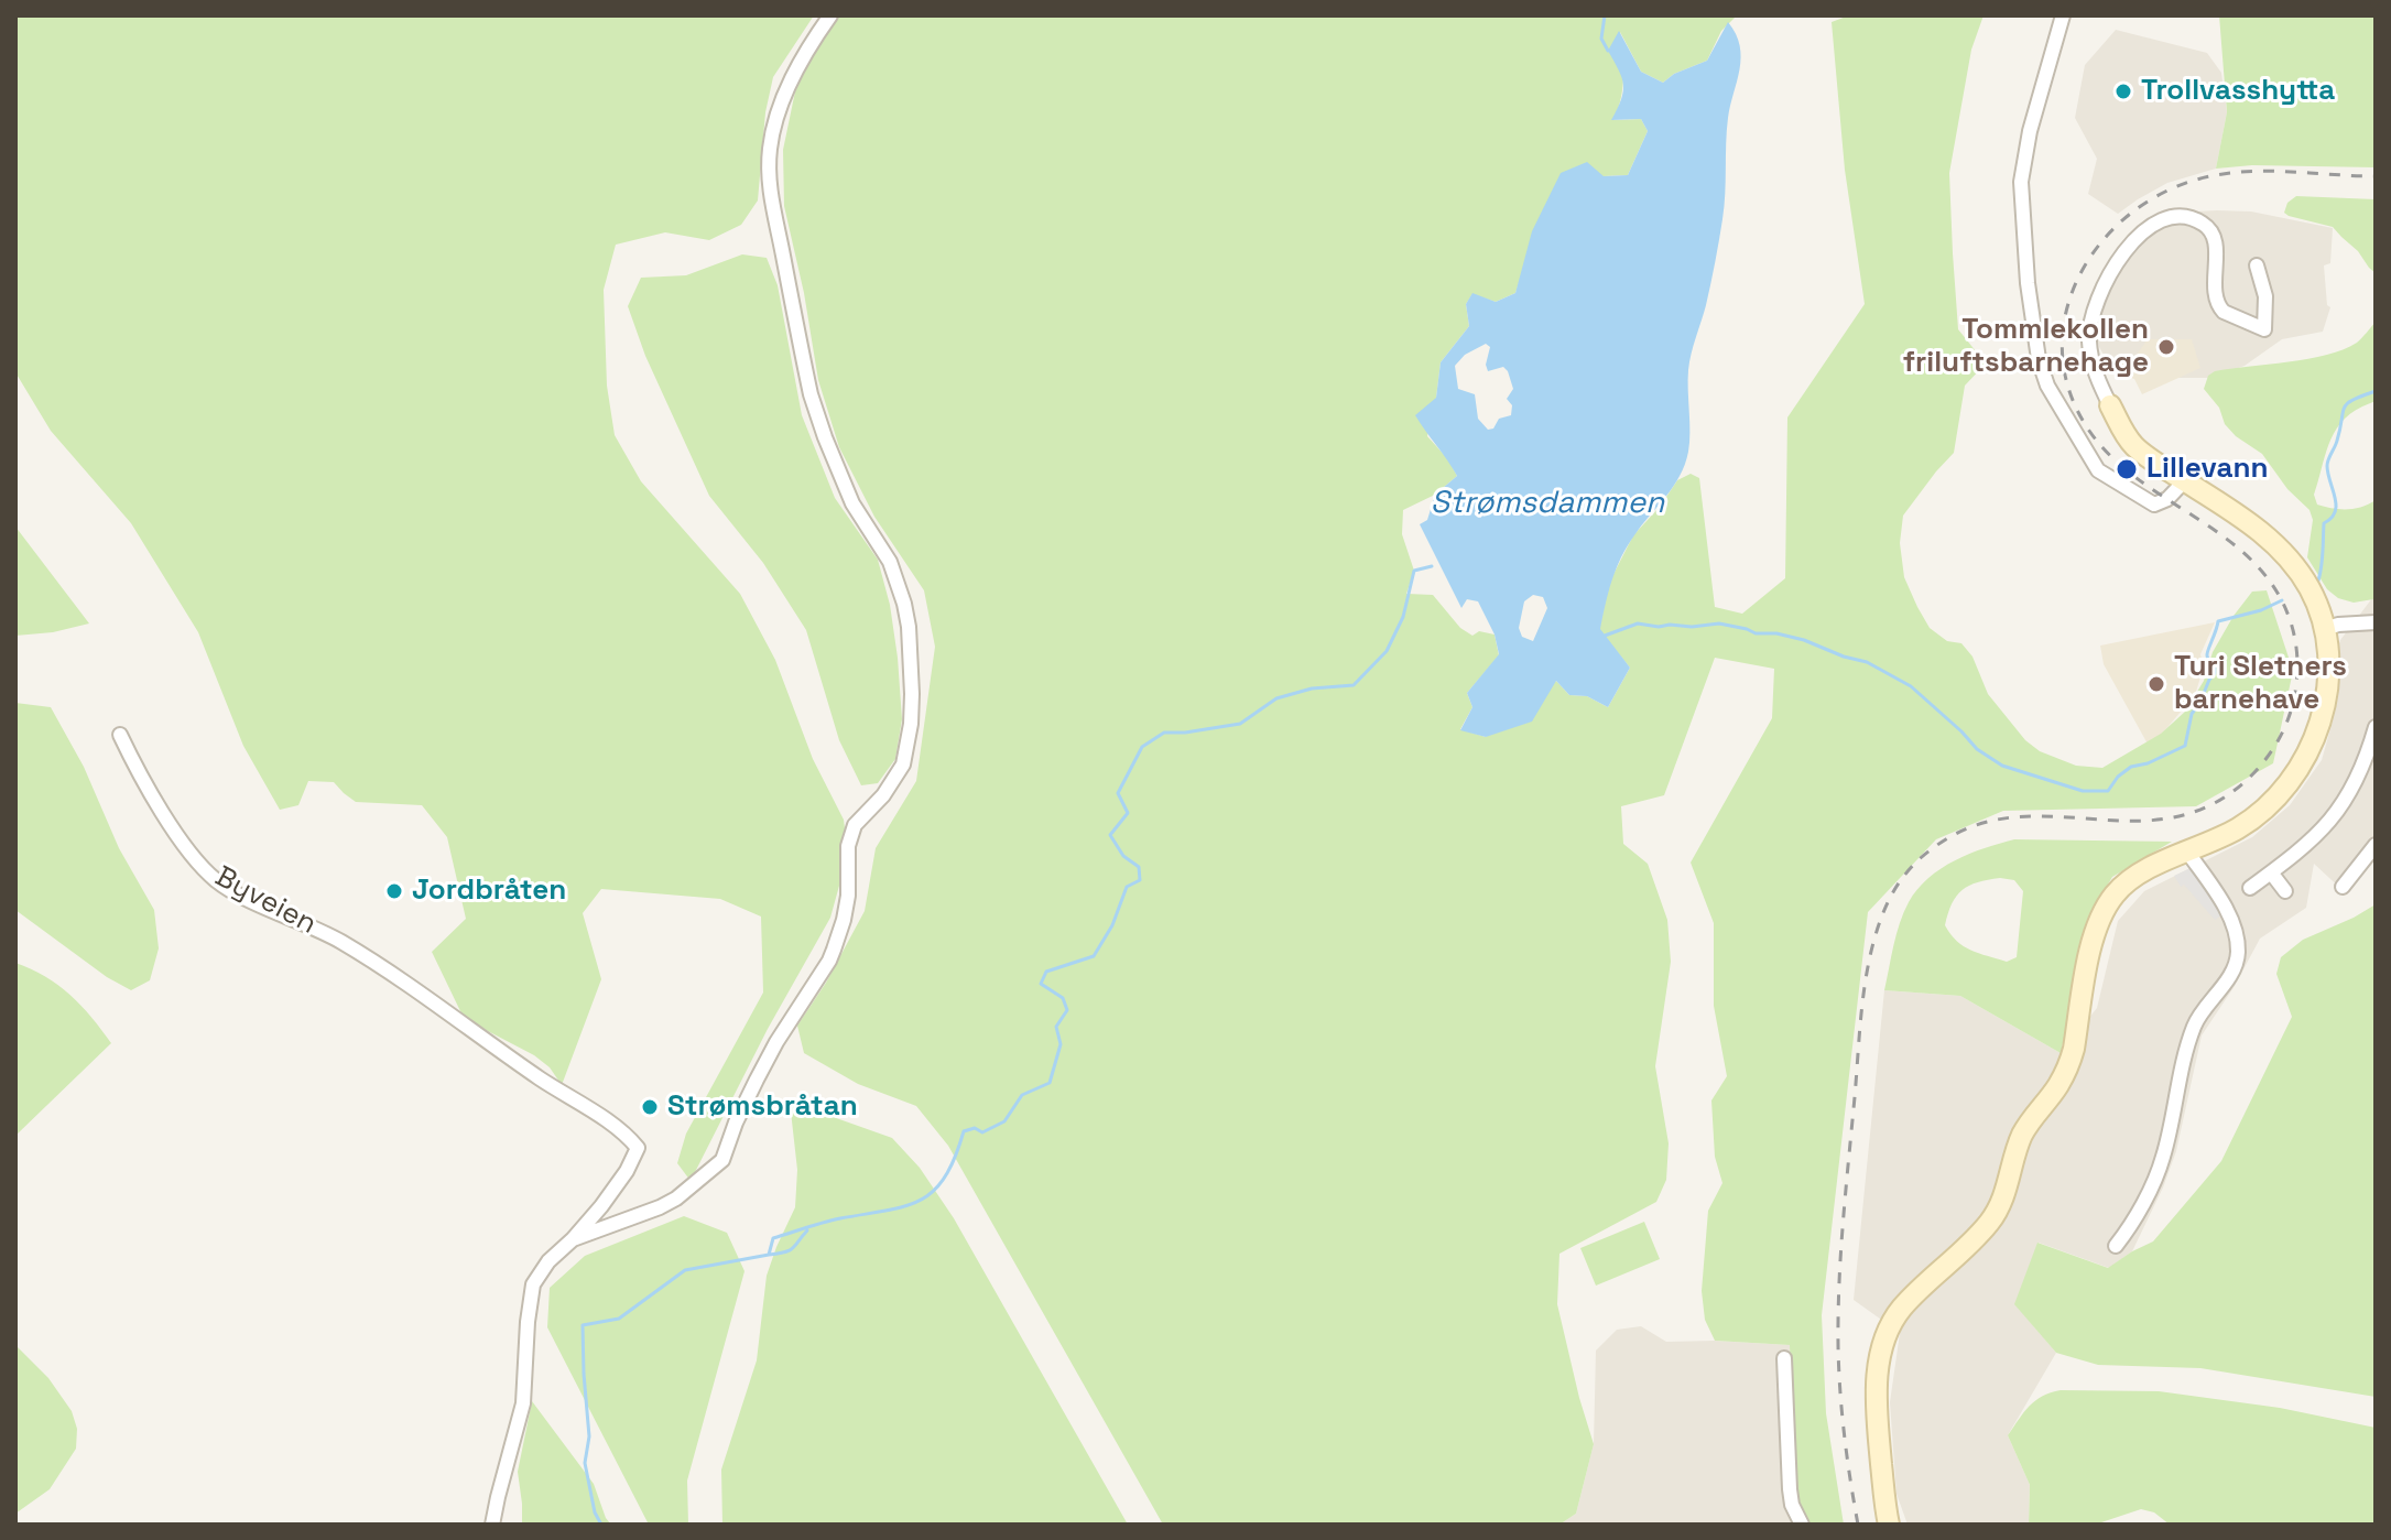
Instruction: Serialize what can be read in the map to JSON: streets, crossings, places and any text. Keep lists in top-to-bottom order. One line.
{"streets":{"street":["Byveien"]},"water":["Strømsdammen"],"places":["Trollvasshytta","Tommlekollen friluftsbarnehage","Lillevann","Turi Sletners barnehave","Jordbråten","Strømsbråtan"]}
